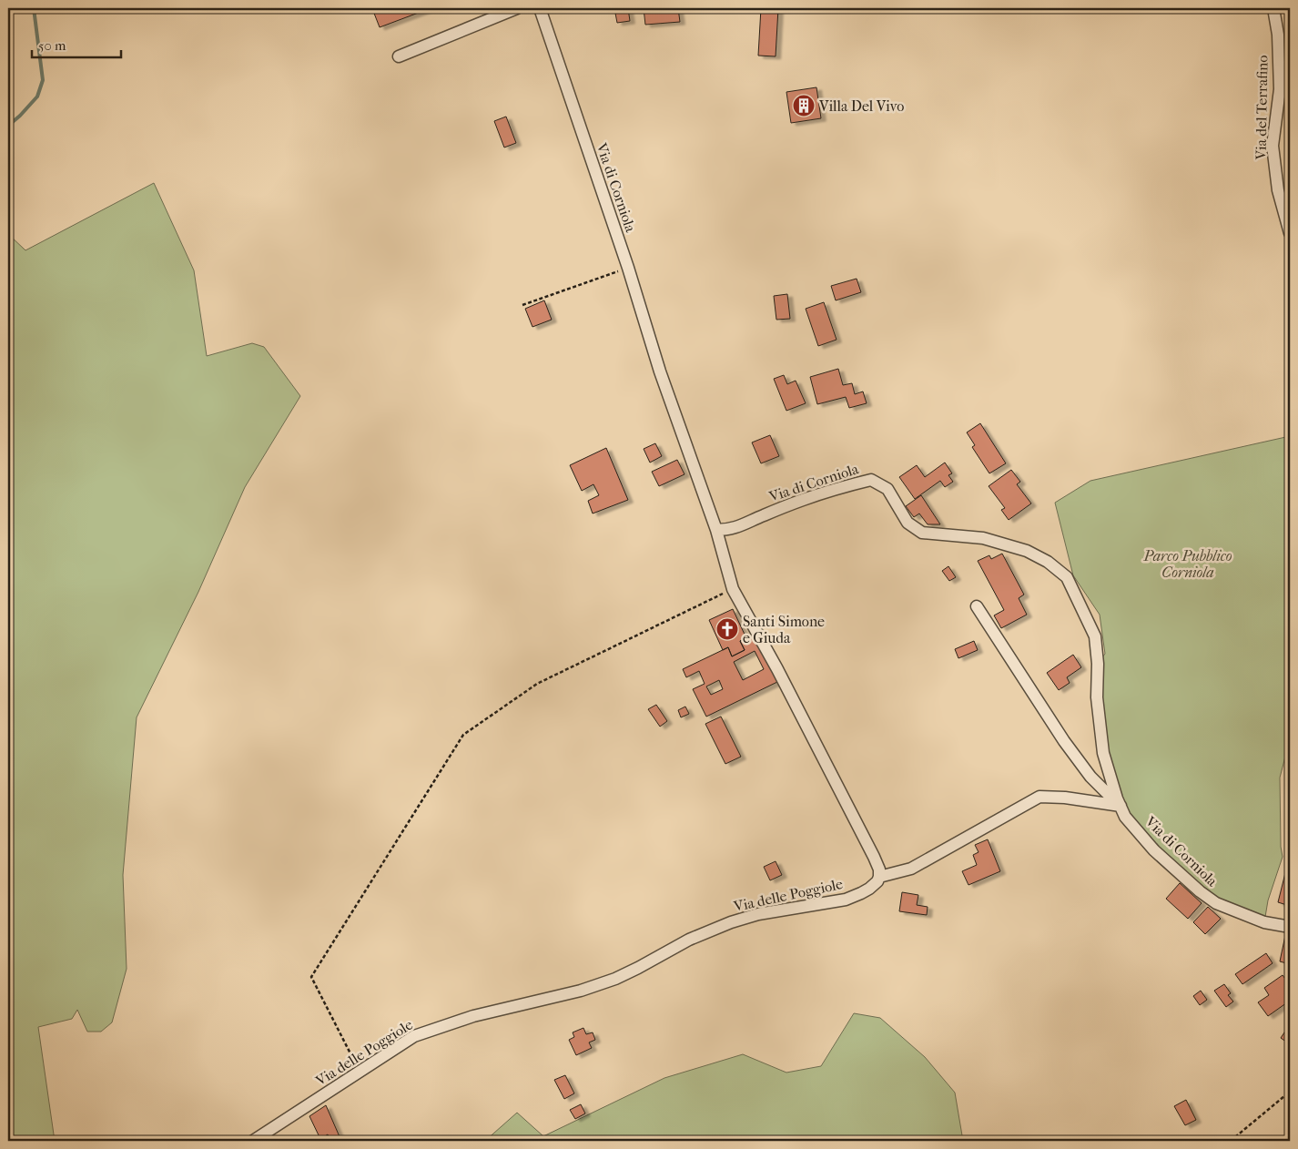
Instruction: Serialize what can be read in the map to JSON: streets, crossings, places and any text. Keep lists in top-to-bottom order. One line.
{"streets":{"street":["Via del Terrafino","Via di Corniola","Via delle Poggiole"]},"parks":["Parco Pubblico Corniola"],"places":{"building":["Villa Del Vivo"],"church":["Santi Simone e Giuda"]},"scale_bar":"50 m"}
